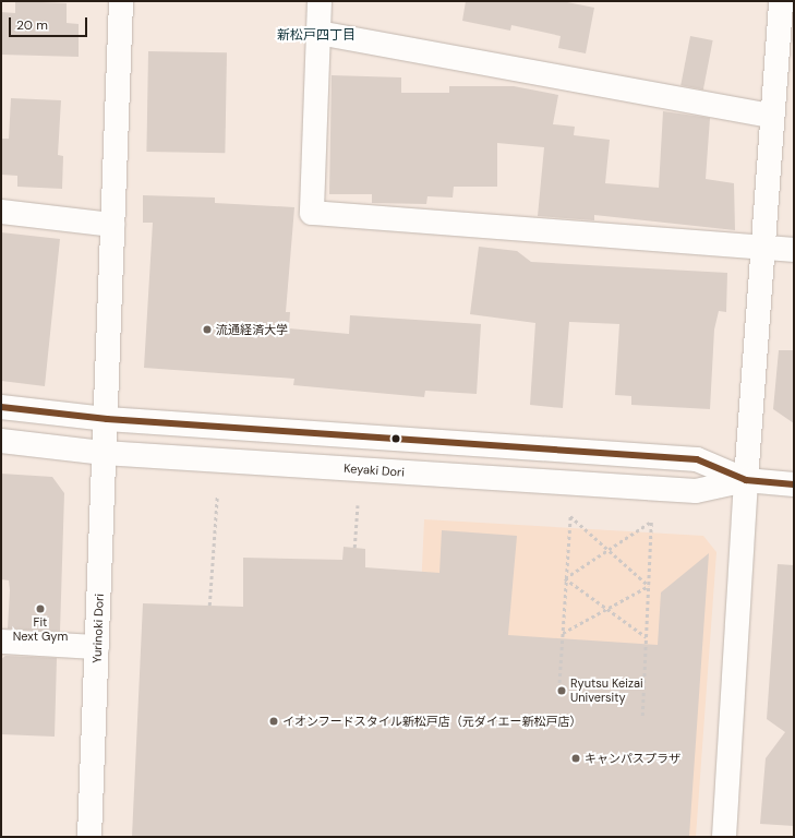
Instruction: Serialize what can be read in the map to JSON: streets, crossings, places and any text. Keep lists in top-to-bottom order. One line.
{"streets":{"street":["Keyaki Dori","Yurinoki Dori"]},"crossings":[["Keyaki Dori","Yurinoki Dori"]],"districts":["新松戸四丁目"],"places":["流通経済大学","Fit Next Gym","Ryutsu Keizai University","イオンフードスタイル新松戸店（元ダイエー新松戸店）","キャンパスプラザ"],"scale_bar":"20 m"}
